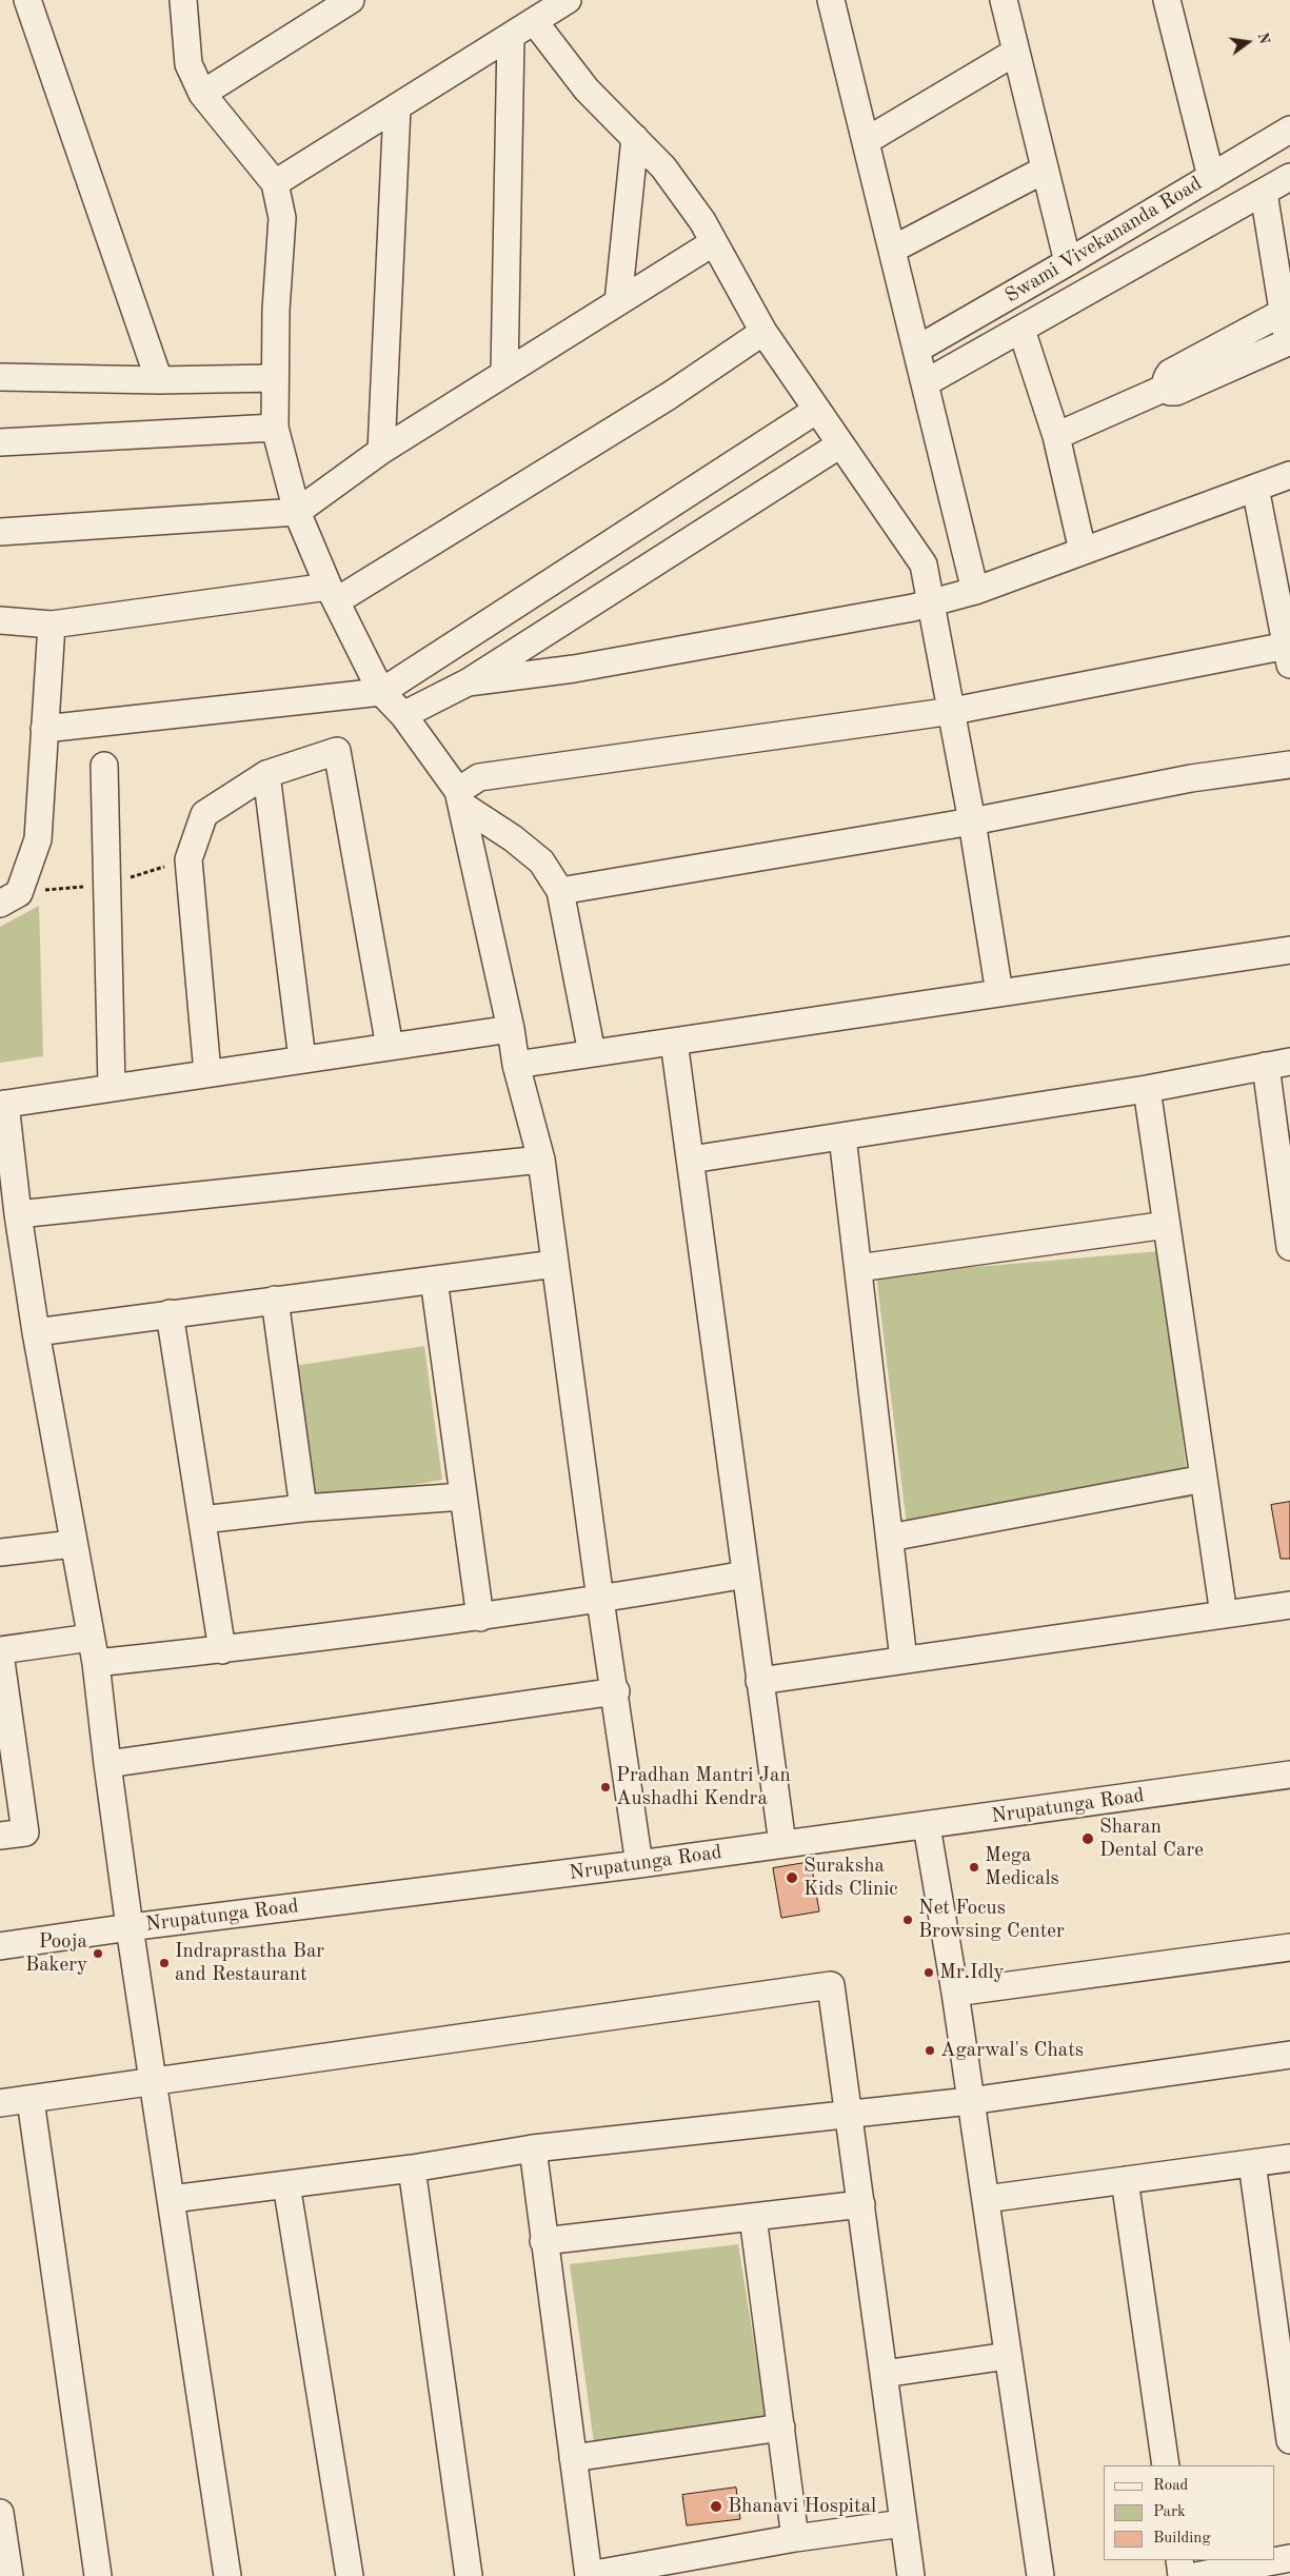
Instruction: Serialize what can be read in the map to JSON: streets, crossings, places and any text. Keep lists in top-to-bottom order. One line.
{"streets":{"street":["Swami Vivekananda Road","Nrupatunga Road"]},"places":["Pradhan Mantri Jan Aushadhi Kendra","Sharan Dental Care","Mega Medicals","Suraksha Kids Clinic","Net Focus Browsing Center","Pooja Bakery","Indraprastha Bar and Restaurant","Mr.Idly","Agarwal's Chats","Bhanavi Hospital"],"legend":["Road","Park","Building"],"north":"right"}
